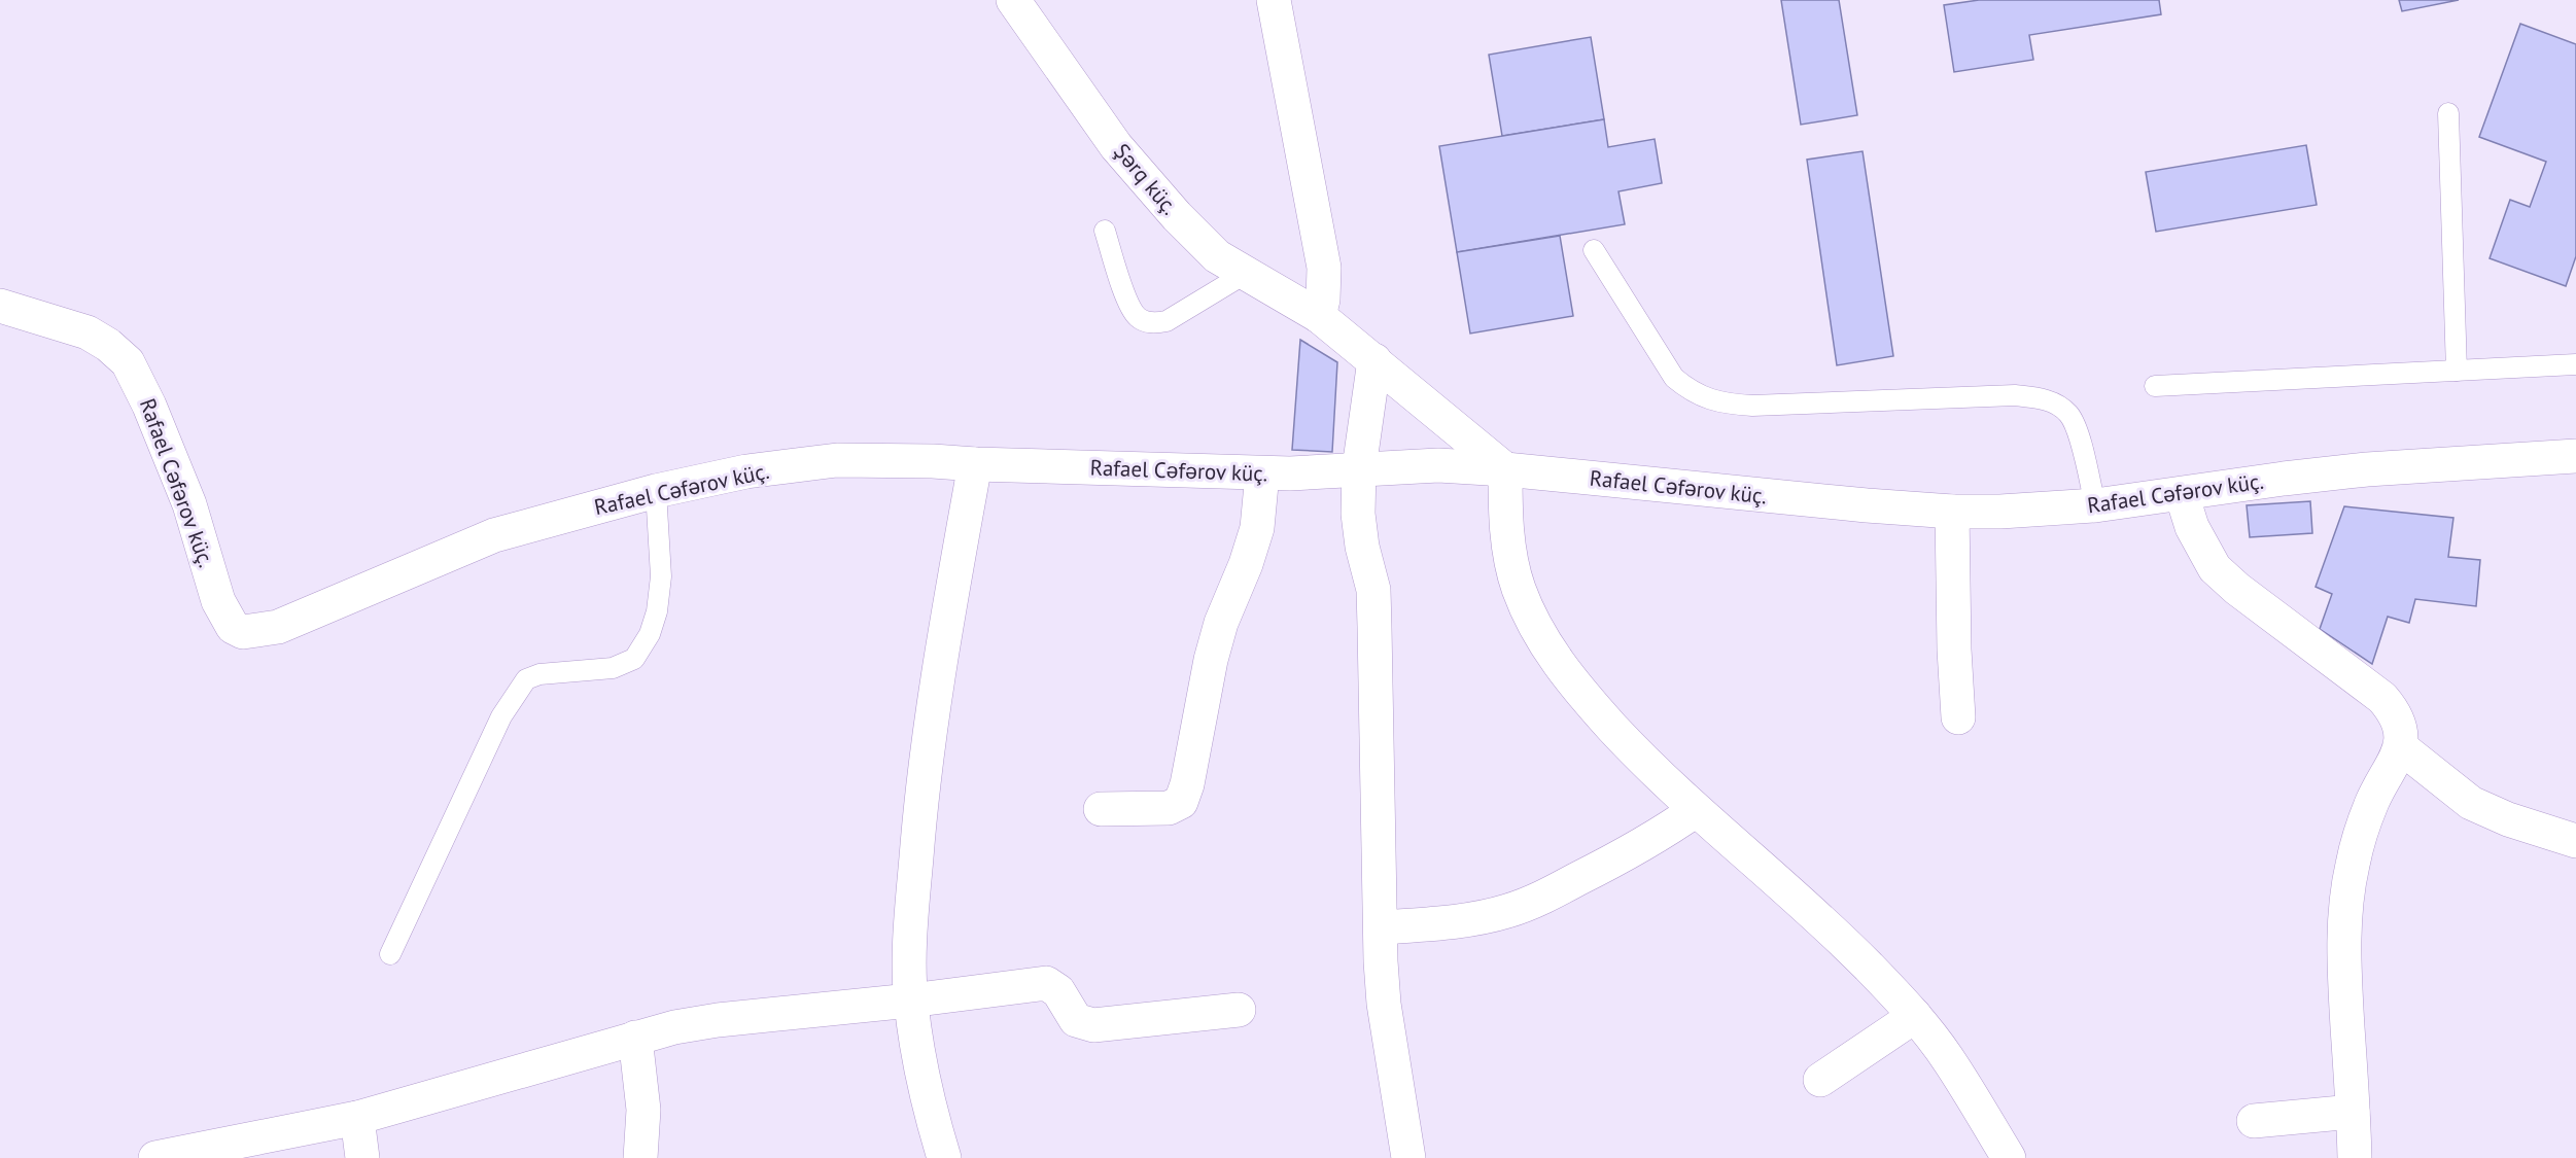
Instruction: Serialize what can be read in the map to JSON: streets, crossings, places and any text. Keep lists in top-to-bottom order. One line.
{"streets":{"street":["Şərq küç.","Rafael Cəfərov küç."]},"crossings":[["Şərq küç.","Rafael Cəfərov küç."]]}
